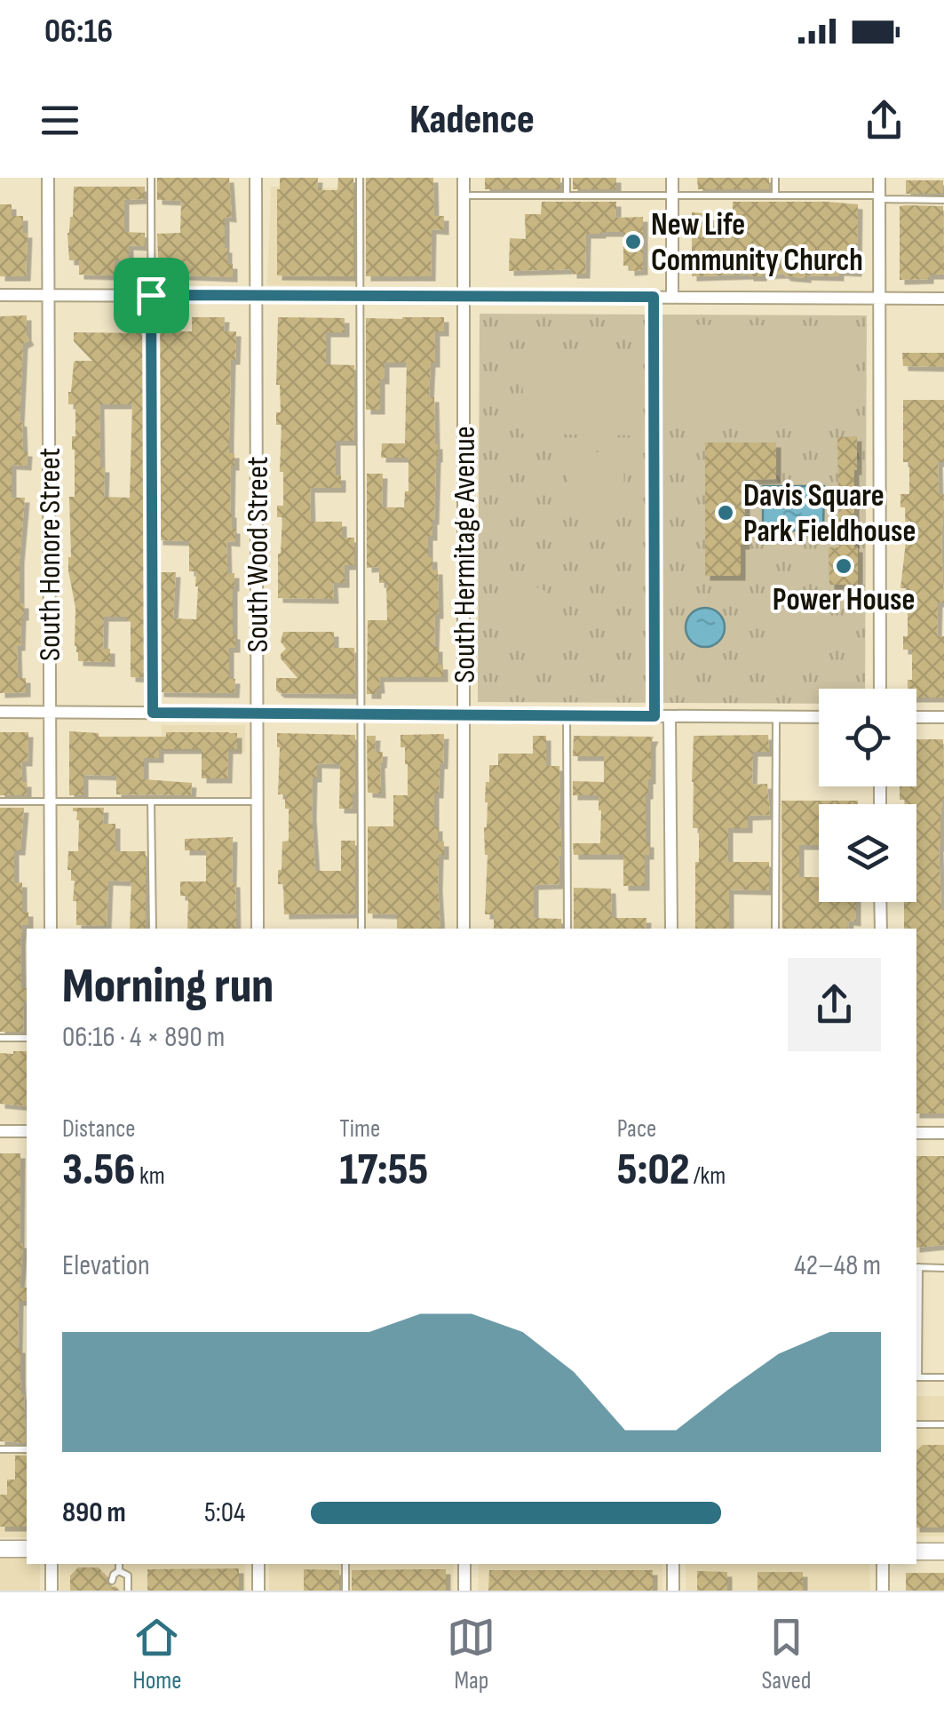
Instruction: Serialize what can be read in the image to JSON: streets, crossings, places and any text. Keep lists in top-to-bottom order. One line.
{"streets":{"street":["South Honore Street","South Wood Street","South Hermitage Avenue"]},"places":["New Life Community Church","Davis Square Park Fieldhouse","Power House"],"page":{"status":"06:16","header":"Kadence","heading":["Morning run","06:16 · 4 × 890 m"],"stats":[["Distance","3.56 km"],["Time","17:55"],["Pace","5:02 /km"]],"chart":["Elevation","42–48 m"],"list":[{"name":"890 m","note":"5:04"}],"tabs":["Home","Map","Saved"]}}
